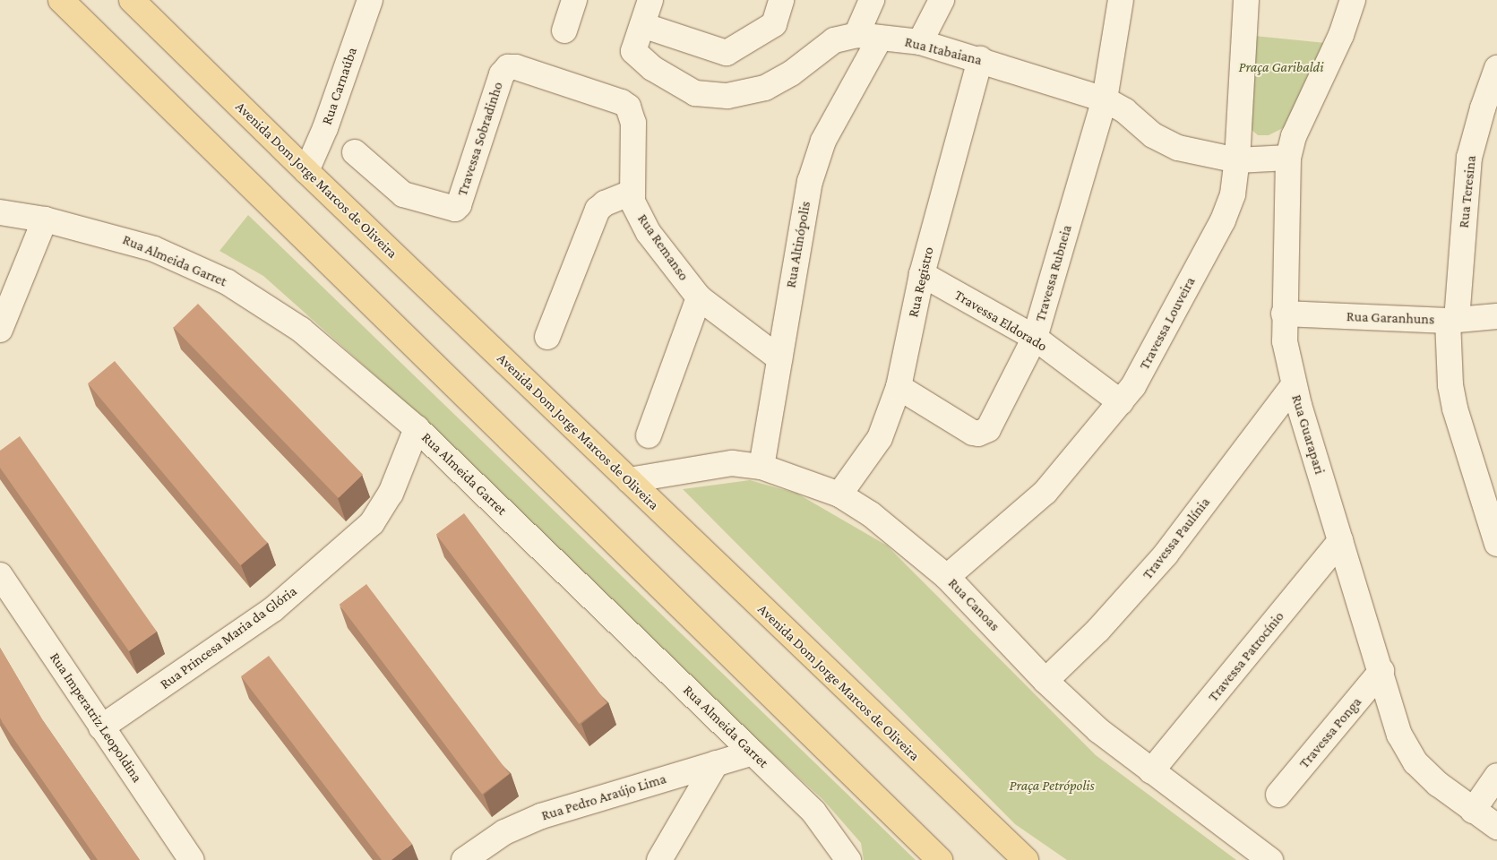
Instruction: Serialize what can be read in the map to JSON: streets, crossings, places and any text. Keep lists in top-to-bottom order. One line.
{"streets":{"main road":["Avenida Dom Jorge Marcos de Oliveira"],"street":["Rua Itabaiana","Rua Carnaúba","Travessa Sobradinho","Rua Teresina","Rua Altinópolis","Rua Remanso","Rua Almeida Garret","Travessa Rubneia","Rua Registro","Rua Garanhuns","Travessa Eldorado","Travessa Louveira","Rua Guarapari","Travessa Paulínia","Rua Canoas","Rua Princesa Maria da Glória","Travessa Patrocínio","Rua Imperatriz Leopoldina","Travessa Ponga","Rua Pedro Araújo Lima"]},"crossings":[["Rua Itabaiana","Rua Altinópolis"],["Rua Itabaiana","Travessa Rubneia"],["Rua Itabaiana","Rua Registro"],["Rua Itabaiana","Travessa Louveira"],["Rua Itabaiana","Rua Guarapari"],["Rua Carnaúba","Avenida Dom Jorge Marcos de Oliveira"],["Travessa Sobradinho","Rua Remanso"],["Avenida Dom Jorge Marcos de Oliveira","Rua Canoas"],["Rua Teresina","Rua Garanhuns"],["Rua Altinópolis","Rua Remanso"],["Rua Altinópolis","Rua Canoas"],["Rua Almeida Garret","Rua Princesa Maria da Glória"],["Rua Almeida Garret","Rua Pedro Araújo Lima"],["Travessa Rubneia","Rua Registro"],["Travessa Rubneia","Travessa Eldorado"],["Rua Registro","Travessa Eldorado"],["Rua Registro","Rua Canoas"],["Rua Garanhuns","Rua Guarapari"],["Travessa Eldorado","Travessa Louveira"],["Travessa Louveira","Rua Canoas"],["Rua Guarapari","Travessa Paulínia"],["Rua Guarapari","Travessa Patrocínio"],["Rua Guarapari","Travessa Ponga"],["Travessa Paulínia","Rua Canoas"],["Rua Canoas","Travessa Patrocínio"],["Rua Princesa Maria da Glória","Rua Imperatriz Leopoldina"]],"parks":["Praça Garibaldi","Praça Petrópolis"]}
